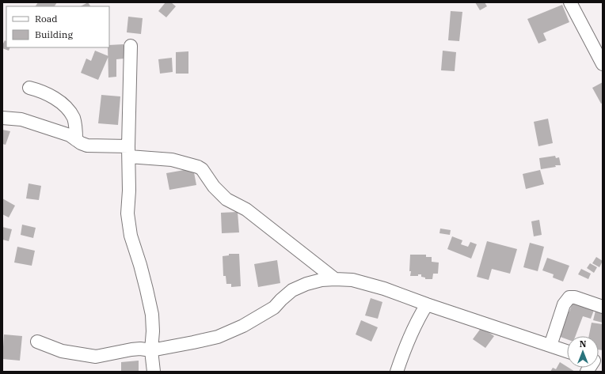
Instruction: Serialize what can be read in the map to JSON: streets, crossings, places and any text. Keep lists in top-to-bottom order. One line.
{"legend":["Road","Building"],"north":"top"}
